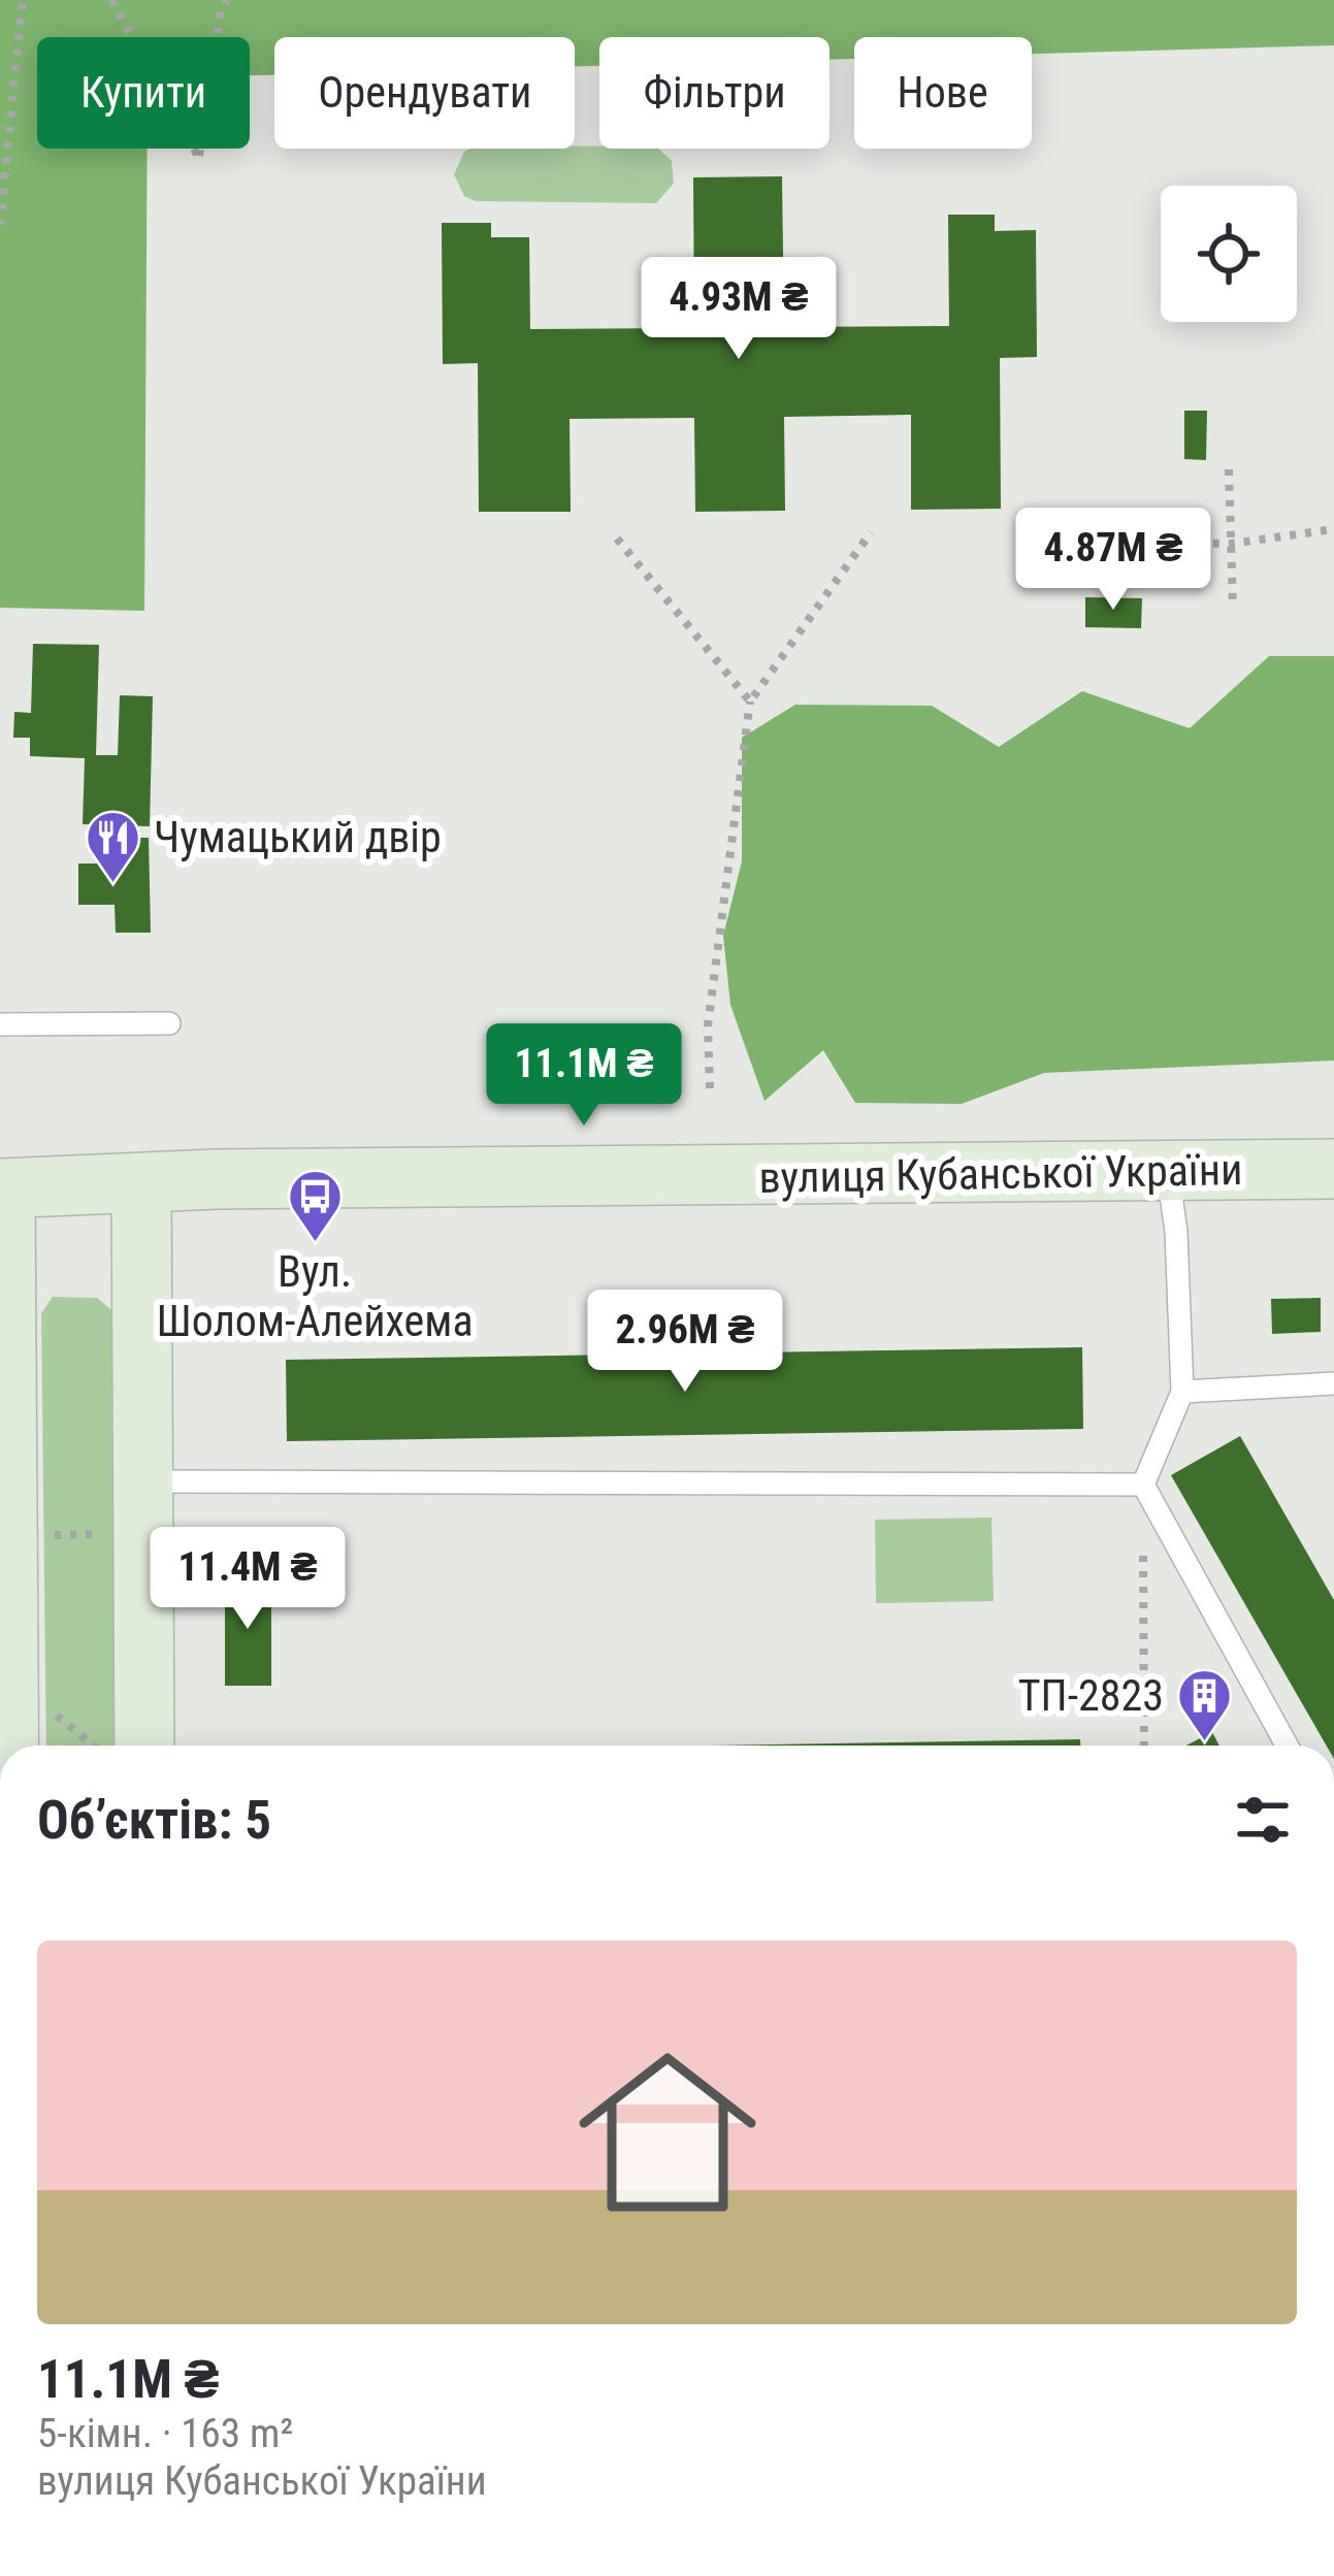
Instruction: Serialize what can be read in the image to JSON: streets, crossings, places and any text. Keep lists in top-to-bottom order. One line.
{"streets":{"street":["вулиця Кубанської України"]},"places":{"restaurant":["Чумацький двір"],"bus stop":["Вул. Шолом-Алейхема"],"building":["ТП-2823"]},"page":{"chip":["Купити","Орендувати","Фільтри","Нове"],"price":["4.93M ₴","4.87M ₴","11.1M ₴","2.96M ₴","11.4M ₴"],"heading":"Об’єктів: 5","list":[{"name":"11.1M ₴","note":"5-кімн. · 163 m² · вулиця Кубанської України"}]}}
